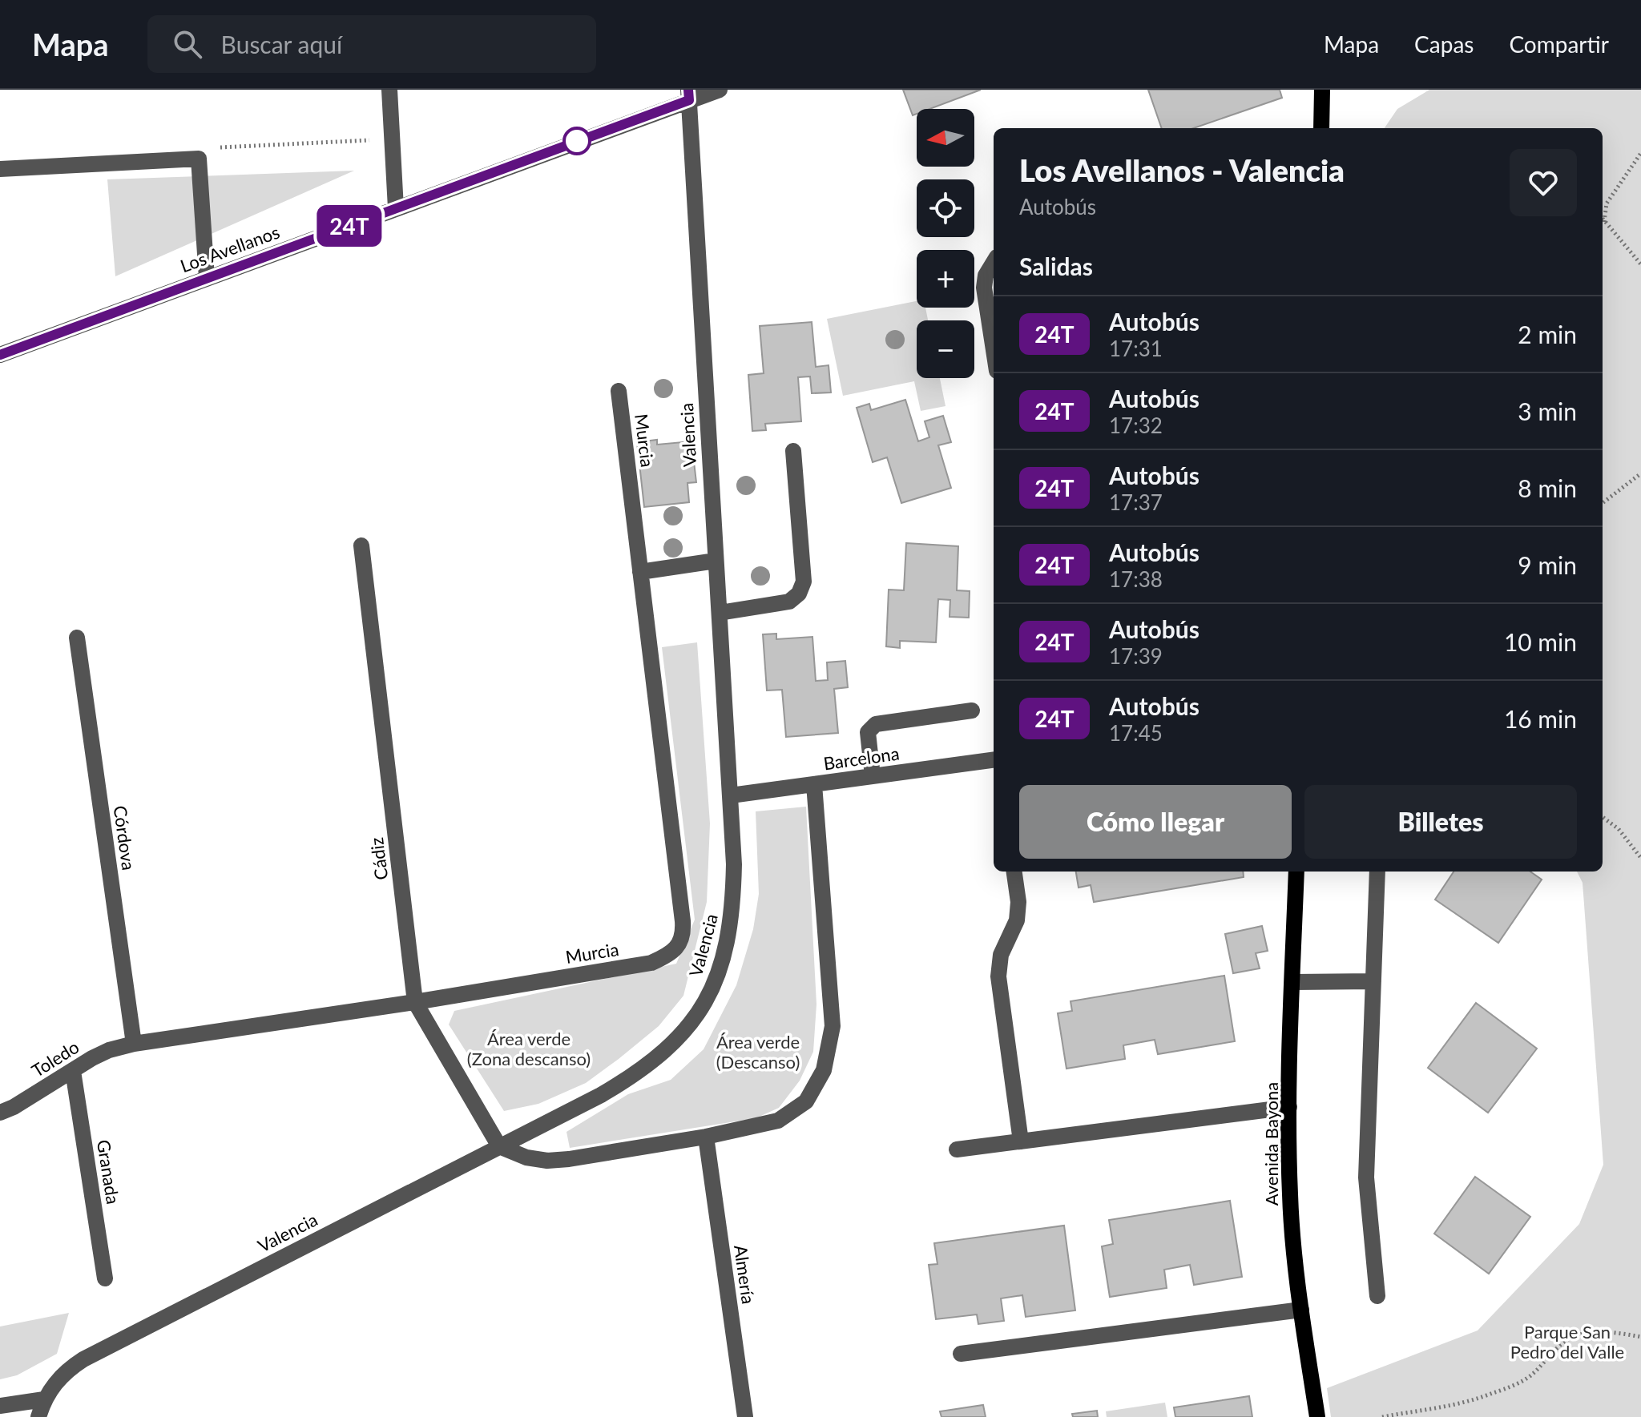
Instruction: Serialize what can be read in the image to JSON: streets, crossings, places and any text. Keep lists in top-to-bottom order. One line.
{"streets":{"main road":["Avenida Bayona"],"street":["Los Avellanos","Valencia","Murcia","Barcelona","Córdova","Cádiz","Toledo","Granada","Almería"]},"crossings":[["Los Avellanos","Valencia"],["Valencia","Barcelona"],["Valencia","Cádiz"],["Murcia","Córdova"],["Murcia","Cádiz"],["Murcia","Toledo"],["Córdova","Toledo"],["Toledo","Granada"]],"parks":["Área verde (Zona descanso)","Área verde (Descanso)","Parque San Pedro del Valle"],"lines":["bus line 24T"],"north":"left","page":{"header":"Mapa","search":"Buscar aquí","nav":["Mapa","Capas","Compartir"],"on_map":"24T","map_buttons":["+","−"],"heading":[["Los Avellanos - Valencia","Autobús"],"Salidas"],"list":[{"mark":"24T","name":"Autobús","note":"17:31","value":"2 min"},{"mark":"24T","name":"Autobús","note":"17:32","value":"3 min"},{"mark":"24T","name":"Autobús","note":"17:37","value":"8 min"},{"mark":"24T","name":"Autobús","note":"17:38","value":"9 min"},{"mark":"24T","name":"Autobús","note":"17:39","value":"10 min"},{"mark":"24T","name":"Autobús","note":"17:45","value":"16 min"}],"buttons":["Cómo llegar","Billetes"]}}
